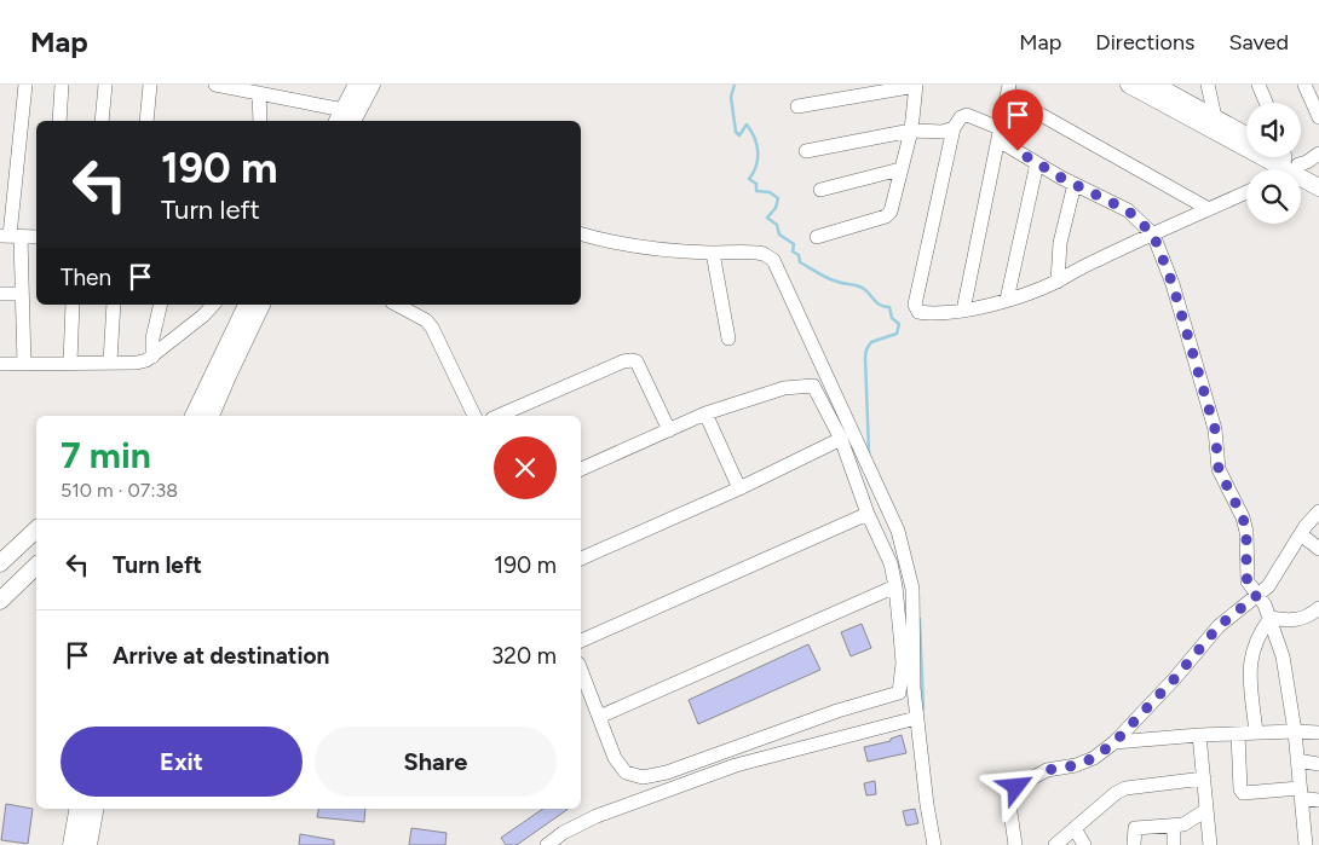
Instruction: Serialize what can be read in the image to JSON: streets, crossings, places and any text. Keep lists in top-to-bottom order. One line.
{"page":{"header":"Map","nav":["Map","Directions","Saved"],"turn":["190 m","Turn left"],"then":"Then","heading":["7 min","510 m · 07:38"],"list":[{"name":"Turn left","value":"190 m"},{"name":"Arrive at destination","value":"320 m"}],"buttons":["Exit","Share"]}}
